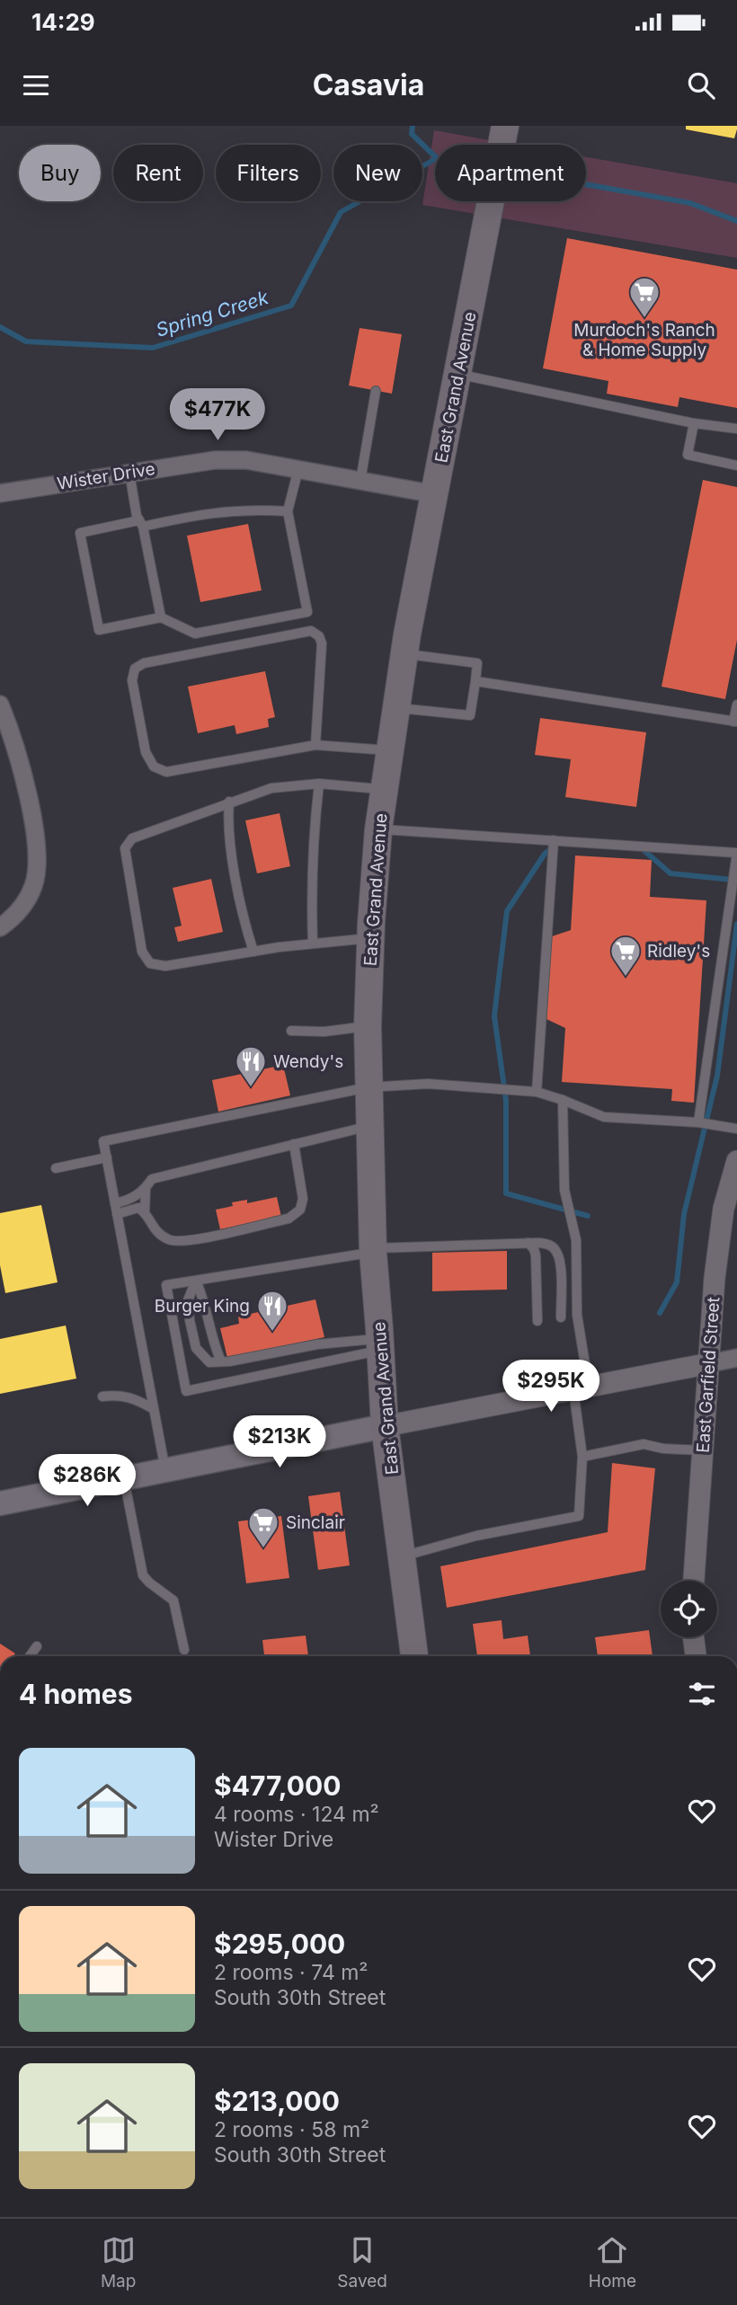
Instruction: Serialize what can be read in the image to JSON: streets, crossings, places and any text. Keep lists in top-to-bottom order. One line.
{"streets":{"main road":["East Grand Avenue"],"street":["Wister Drive","East Garfield Street"]},"crossings":[["East Grand Avenue","Wister Drive"]],"water":["Spring Creek"],"places":{"supermarket":["Murdoch's Ranch & Home Supply","Ridley's","Sinclair"],"restaurant":["Wendy's","Burger King"]},"page":{"status":"14:29","header":"Casavia","chip":["Buy","Rent","Filters","New","Apartment"],"price":["$477K","$295K","$213K","$286K"],"heading":"4 homes","list":[{"name":"$477,000","note":"4 rooms · 124 m² · Wister Drive"},{"name":"$295,000","note":"2 rooms · 74 m² · South 30th Street"},{"name":"$213,000","note":"2 rooms · 58 m² · South 30th Street"}],"tabs":["Map","Saved","Home"]}}
